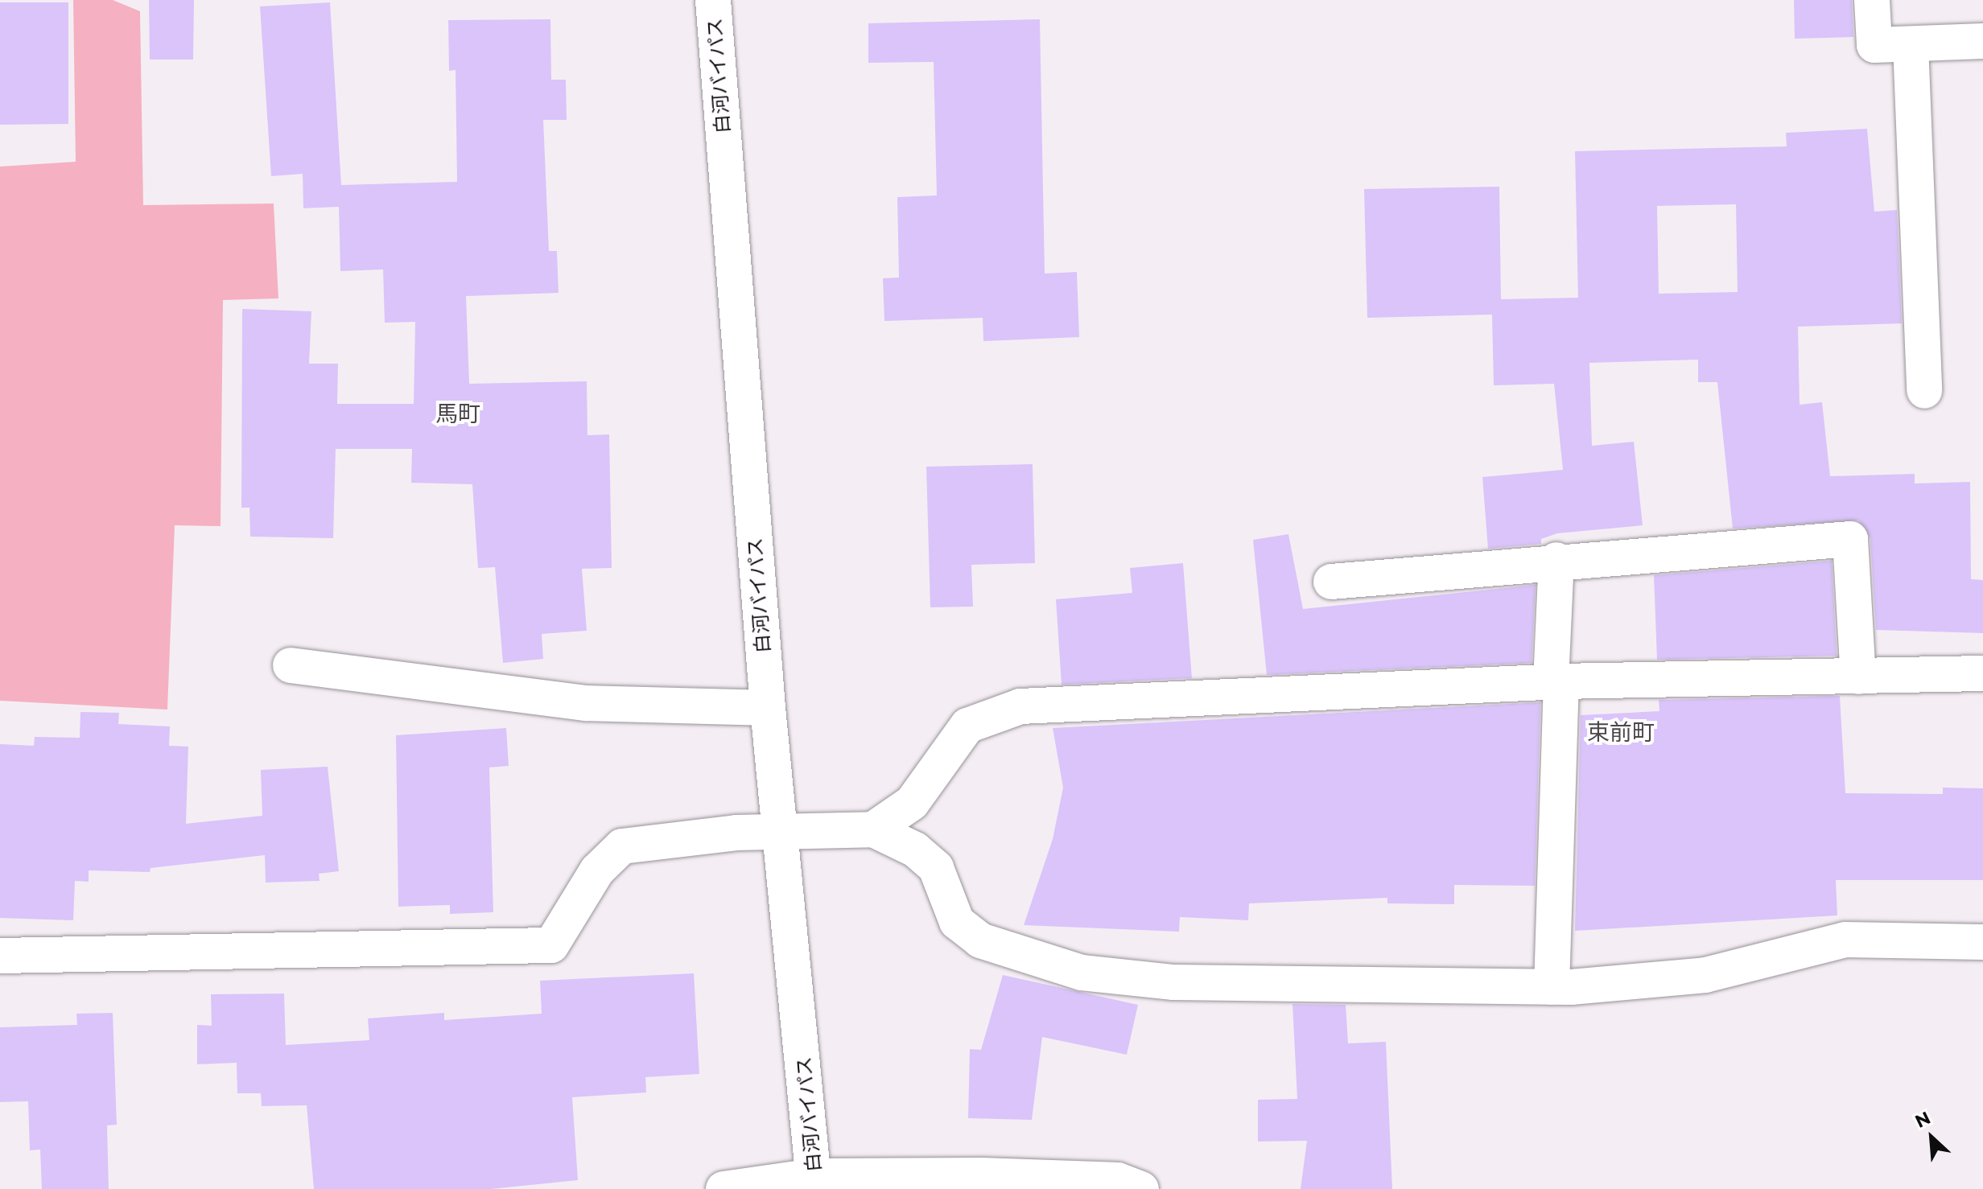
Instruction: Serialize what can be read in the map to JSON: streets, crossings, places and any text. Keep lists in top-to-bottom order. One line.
{"streets":{"main road":["白河バイパス"]},"districts":["馬町","束前町"],"north":"top left"}
